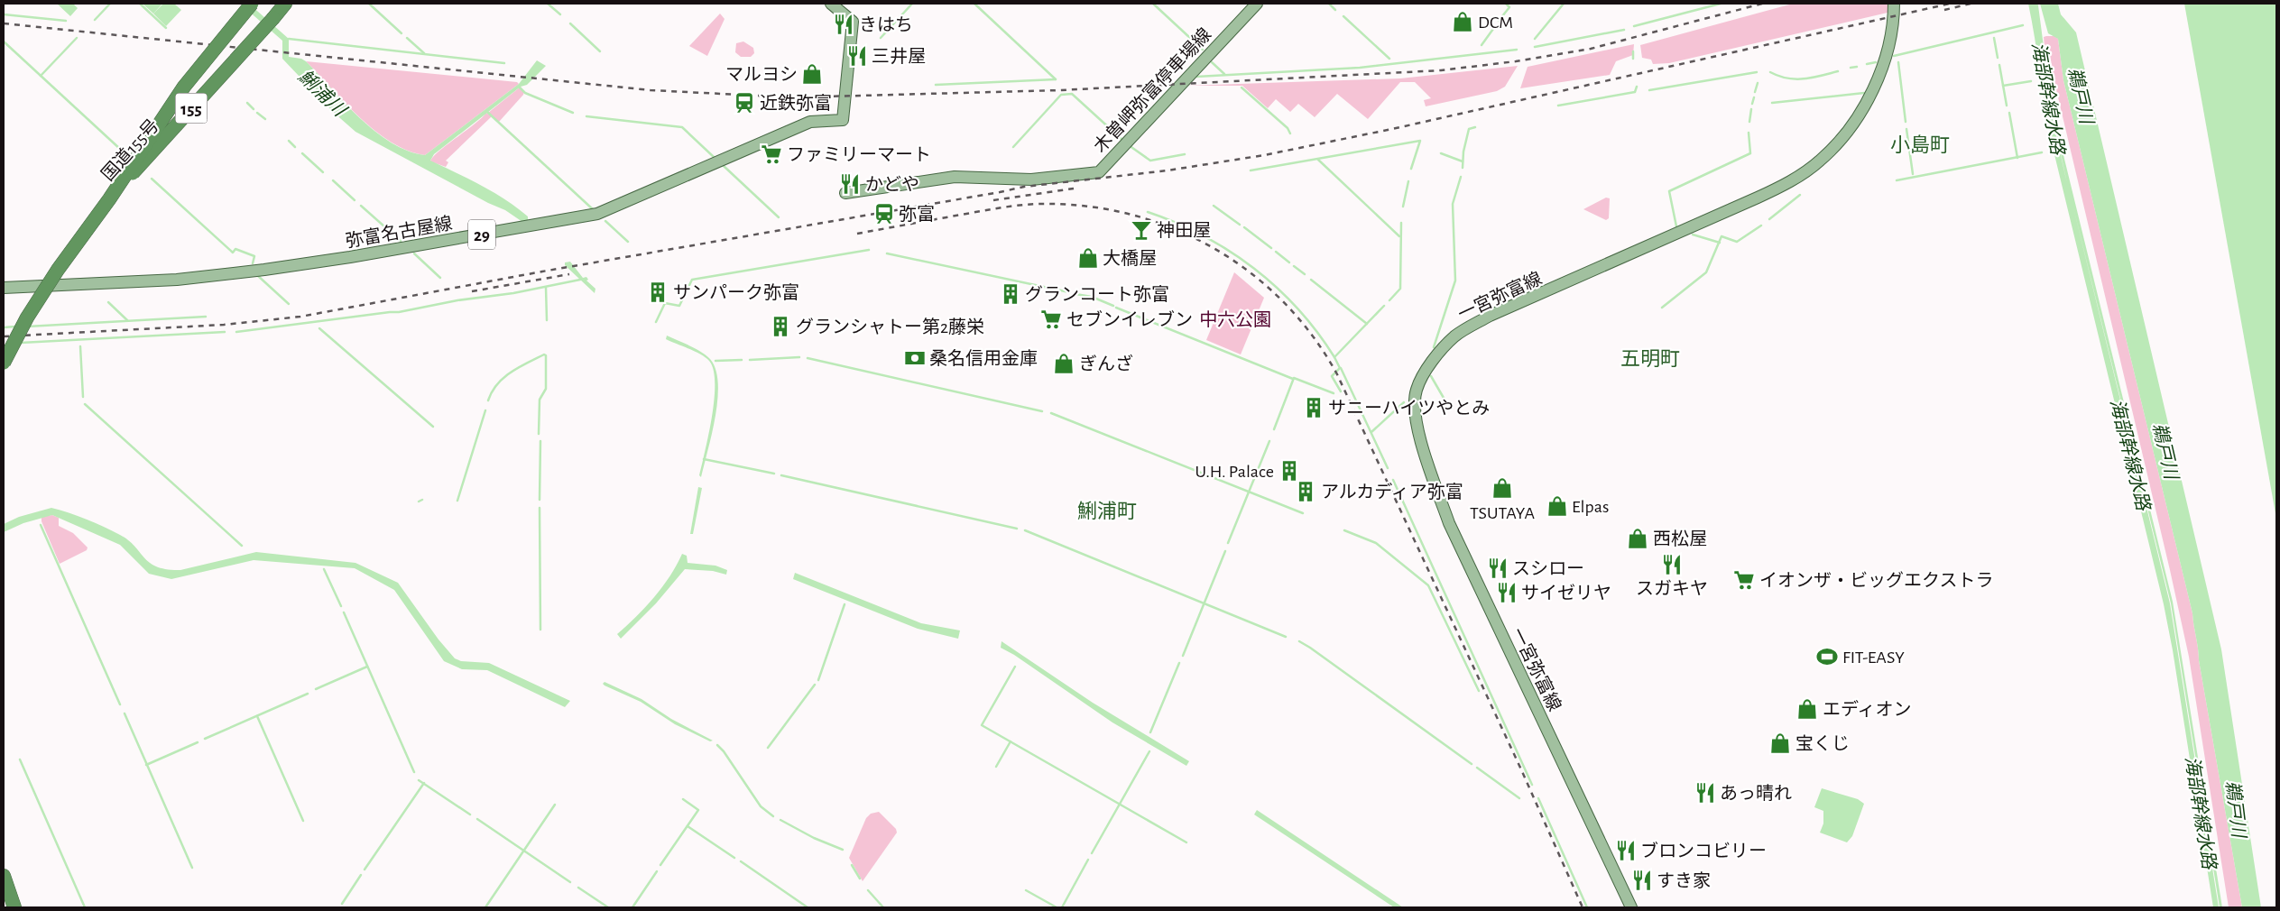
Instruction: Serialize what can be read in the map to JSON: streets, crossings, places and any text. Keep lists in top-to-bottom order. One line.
{"streets":{"highway":["155","国道155号"],"main road":["木曽岬弥富停車場線","弥富名古屋線","29","一宮弥富線"]},"districts":["小島町","五明町","鯏浦町"],"water":["鯏浦川","鵜戸川","海部幹線水路"],"parks":["中六公園"],"places":{"shop":["DCM","マルヨシ","大橋屋","ぎんざ","TSUTAYA","Elpas","西松屋","エディオン","宝くじ"],"restaurant":["きはち","三井屋","かどや","スガキヤ","スシロー","サイゼリヤ","あっ晴れ","ブロンコビリー","すき家"],"station":["近鉄弥富","弥富"],"supermarket":["ファミリーマート","セブンイレブン","イオンザ・ビッグエクストラ"],"bar":["神田屋"],"building":["サンパーク弥富","グランコート弥富","グランシャトー第2藤栄","サニーハイツやとみ","U.H. Palace","アルカディア弥富"],"bank":["桑名信用金庫"],"sports":["FIT-EASY"]}}
